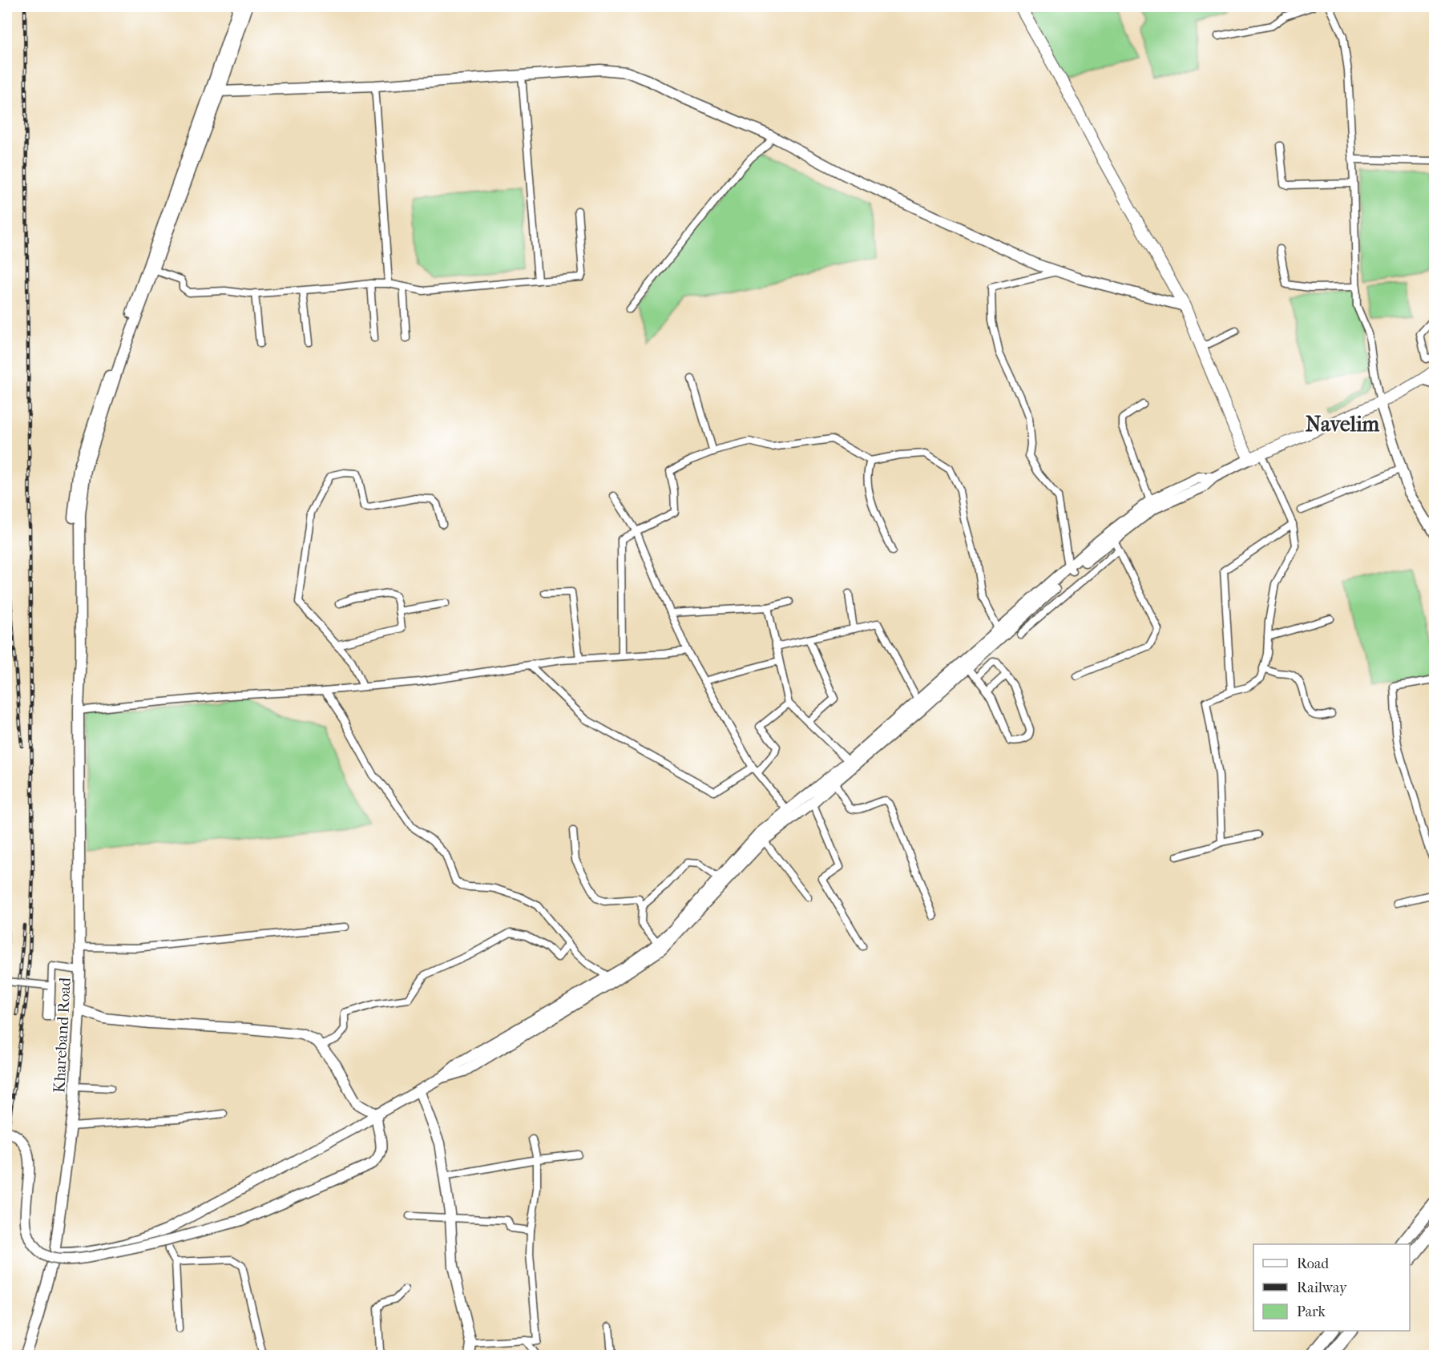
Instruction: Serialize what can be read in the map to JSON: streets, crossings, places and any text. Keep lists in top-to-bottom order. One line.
{"streets":{"main road":["Khareband Road"]},"districts":["Navelim"],"legend":["Road","Railway","Park"]}
